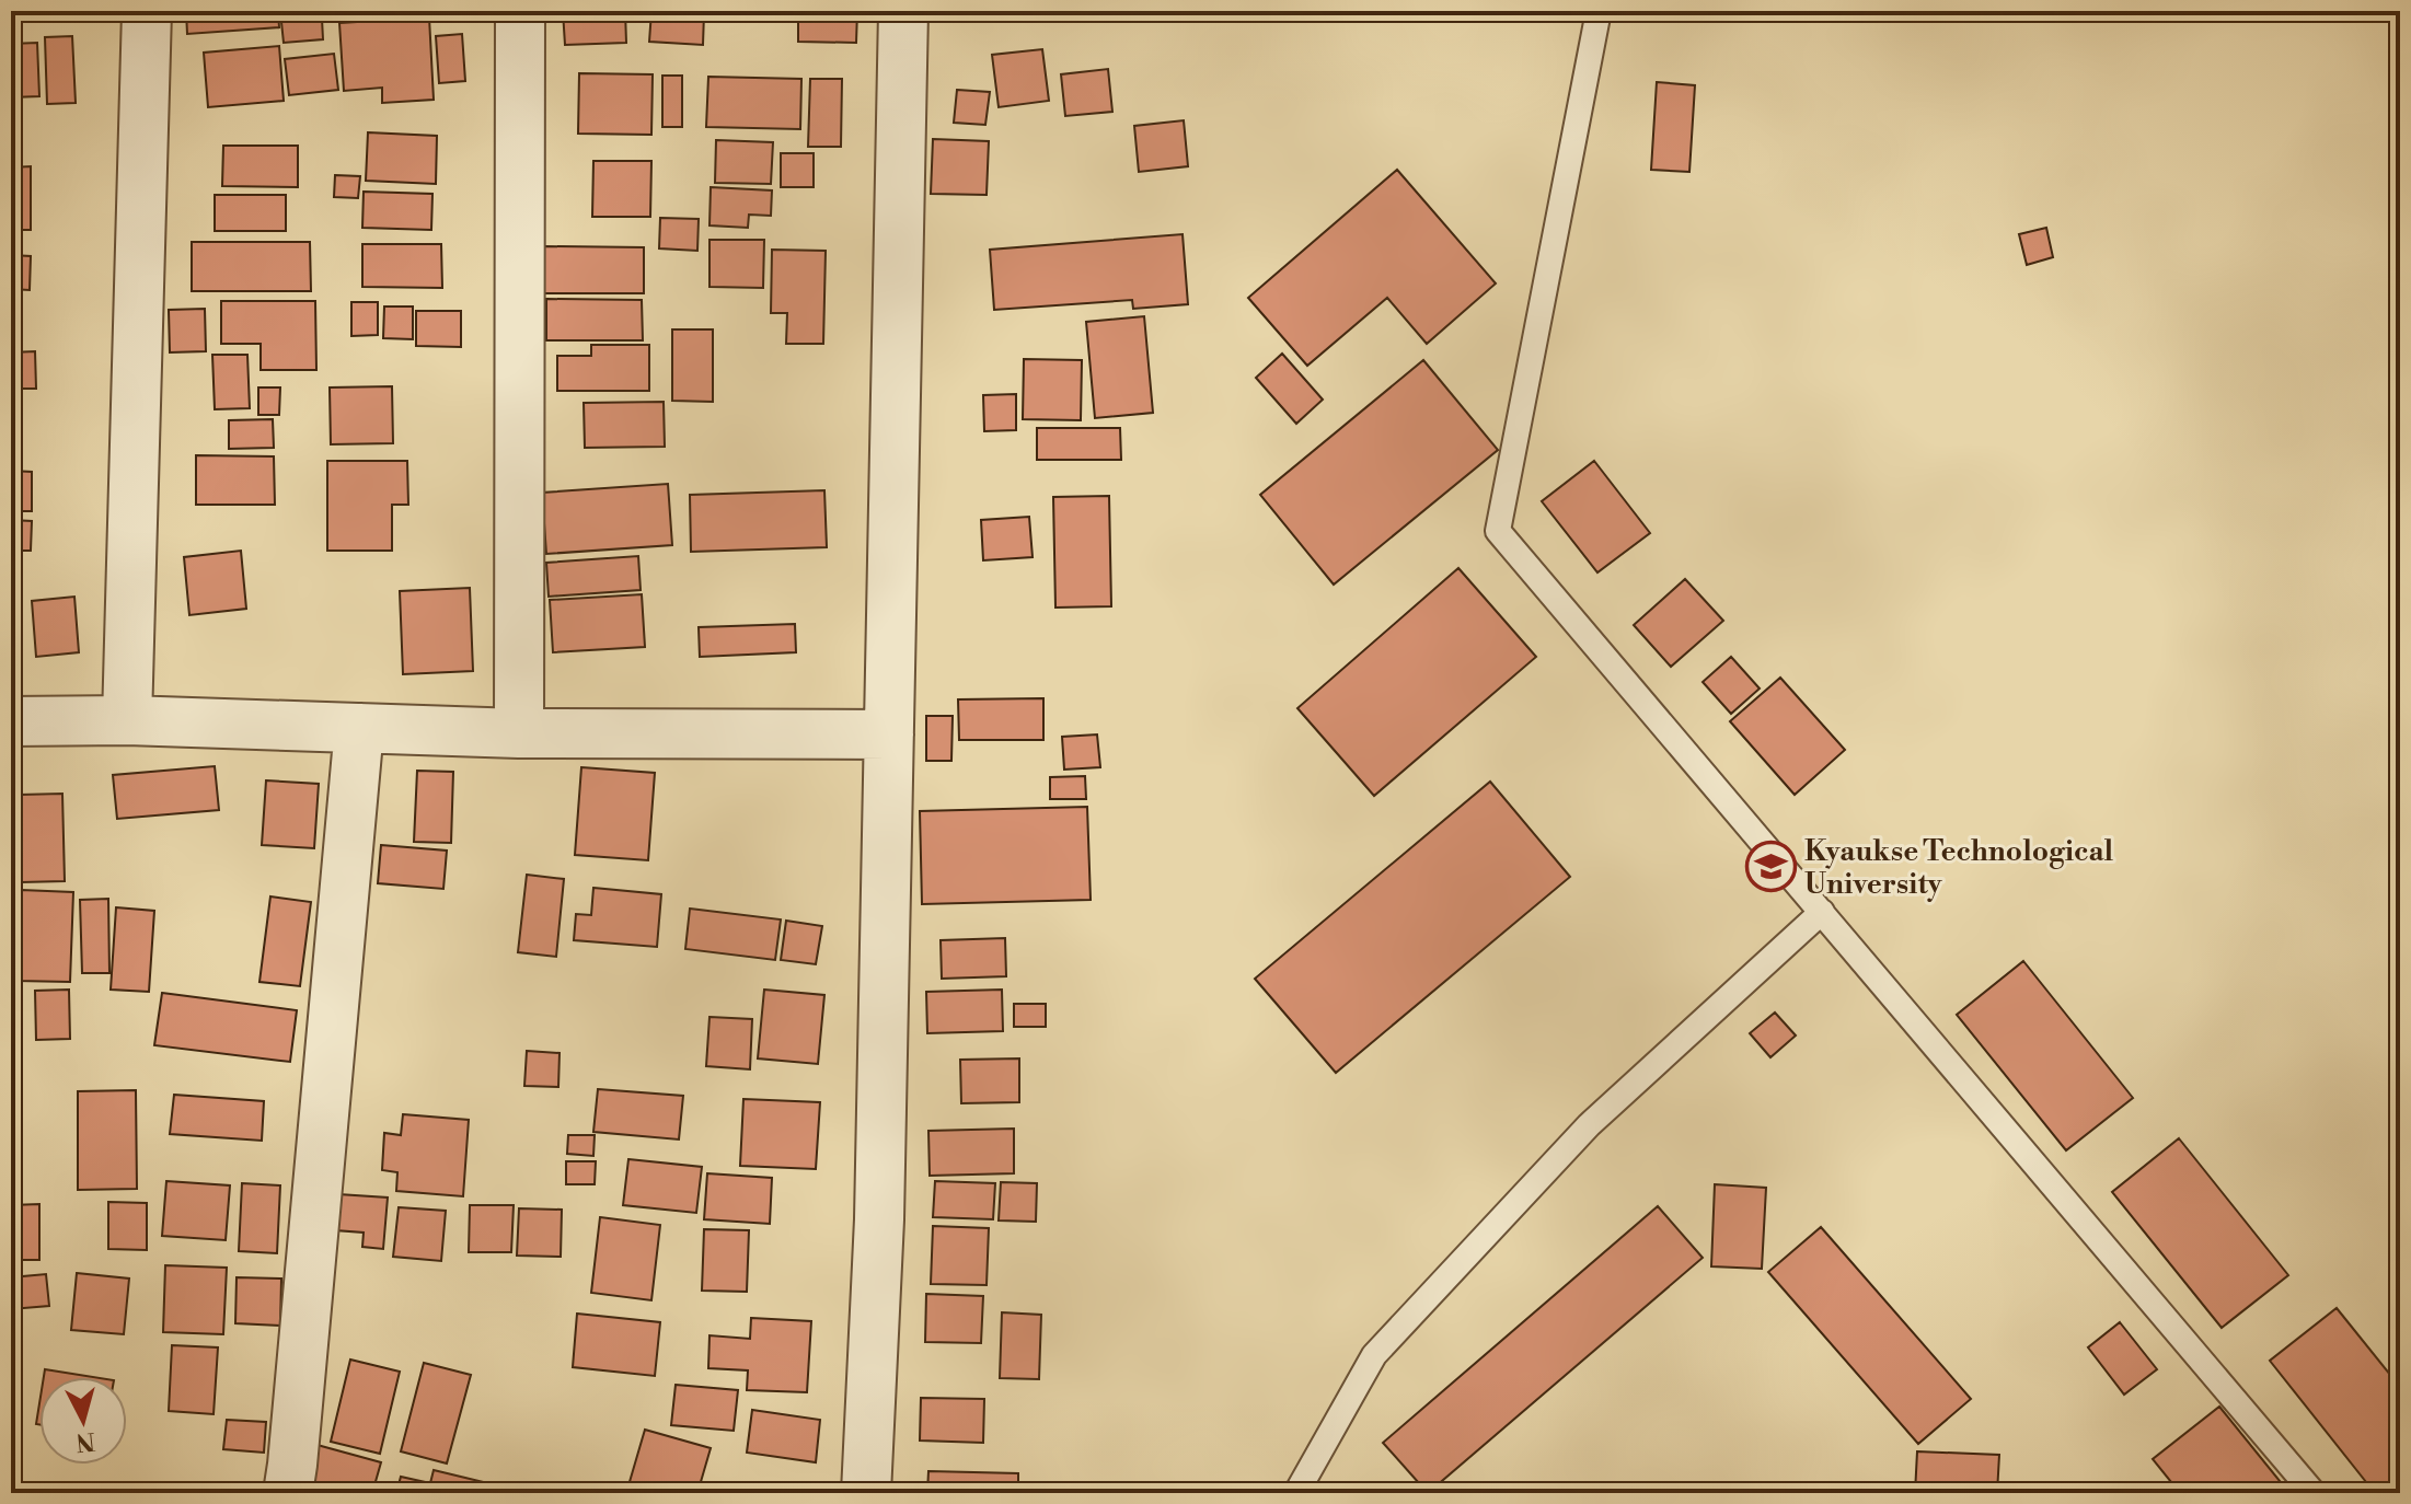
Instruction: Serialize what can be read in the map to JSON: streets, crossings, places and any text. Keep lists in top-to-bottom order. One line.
{"places":{"school or university":["Kyaukse Technological University"]},"north":"bottom"}
